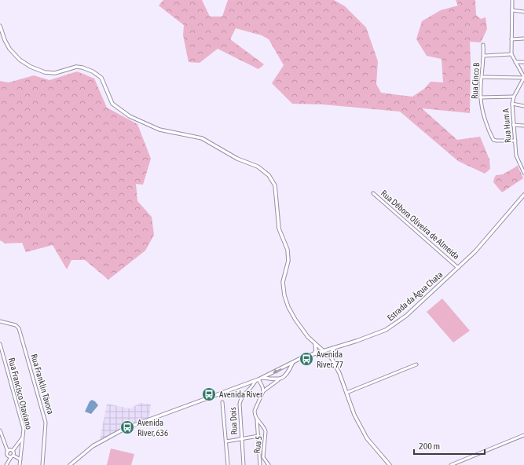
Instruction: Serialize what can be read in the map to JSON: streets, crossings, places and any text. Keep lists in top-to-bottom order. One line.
{"streets":{"street":["Rua Cinco B","Rua Hum A","Rua Débora Oliveira de Almeida","Estrada da Água Chata","Rua Franklin Távora","Rua Francisco Otaviano","Rua Dois","Rua 5"]},"crossings":[["Rua Cinco B","Rua Hum A"],["Rua Débora Oliveira de Almeida","Estrada da Água Chata"]],"places":{"bus stop":["Avenida River, 77","Avenida River","Avenida River, 636"]},"scale_bar":"200 m"}
